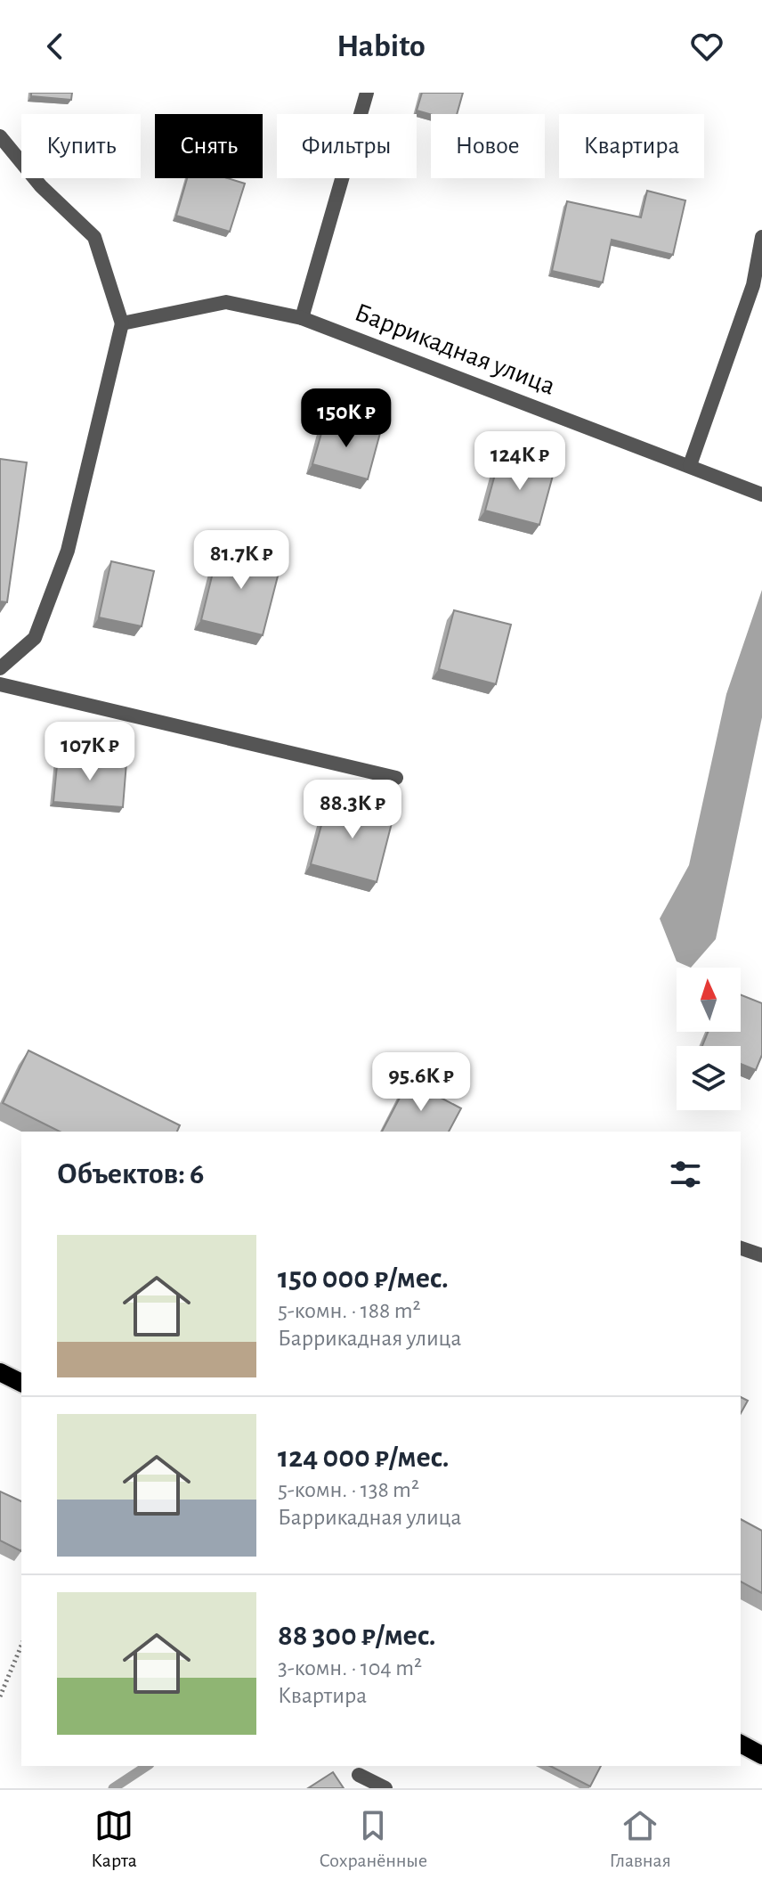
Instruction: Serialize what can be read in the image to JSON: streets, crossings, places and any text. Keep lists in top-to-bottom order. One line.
{"streets":{"street":["Баррикадная улица"]},"north":"top","page":{"header":"Habito","chip":["Купить","Снять","Фильтры","Новое","Квартира"],"price":["150K ₽","124K ₽","81.7K ₽","107K ₽","88.3K ₽","95.6K ₽"],"heading":"Объектов: 6","list":[{"name":"150 000 ₽/мес.","note":"5-комн. · 188 m² · Баррикадная улица"},{"name":"124 000 ₽/мес.","note":"5-комн. · 138 m² · Баррикадная улица"},{"name":"88 300 ₽/мес.","note":"3-комн. · 104 m² · Квартира"}],"tabs":["Карта","Сохранённые","Главная"]}}
